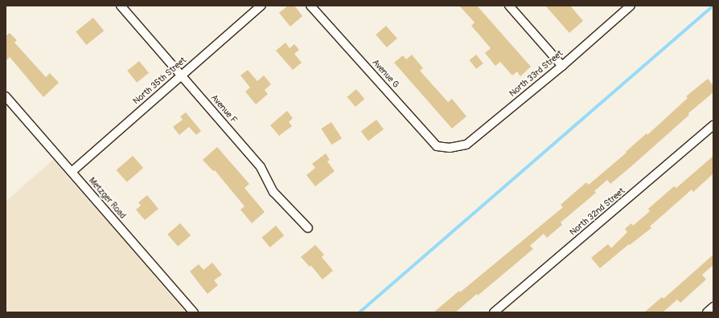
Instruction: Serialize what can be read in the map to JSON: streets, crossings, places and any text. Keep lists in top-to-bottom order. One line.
{"streets":{"street":["Avenue G","North 33rd Street","North 35th Street","Avenue F","Metzger Road","North 32nd Street"]},"crossings":[["Avenue G","North 33rd Street"],["North 35th Street","Avenue F"],["North 35th Street","Metzger Road"]]}
